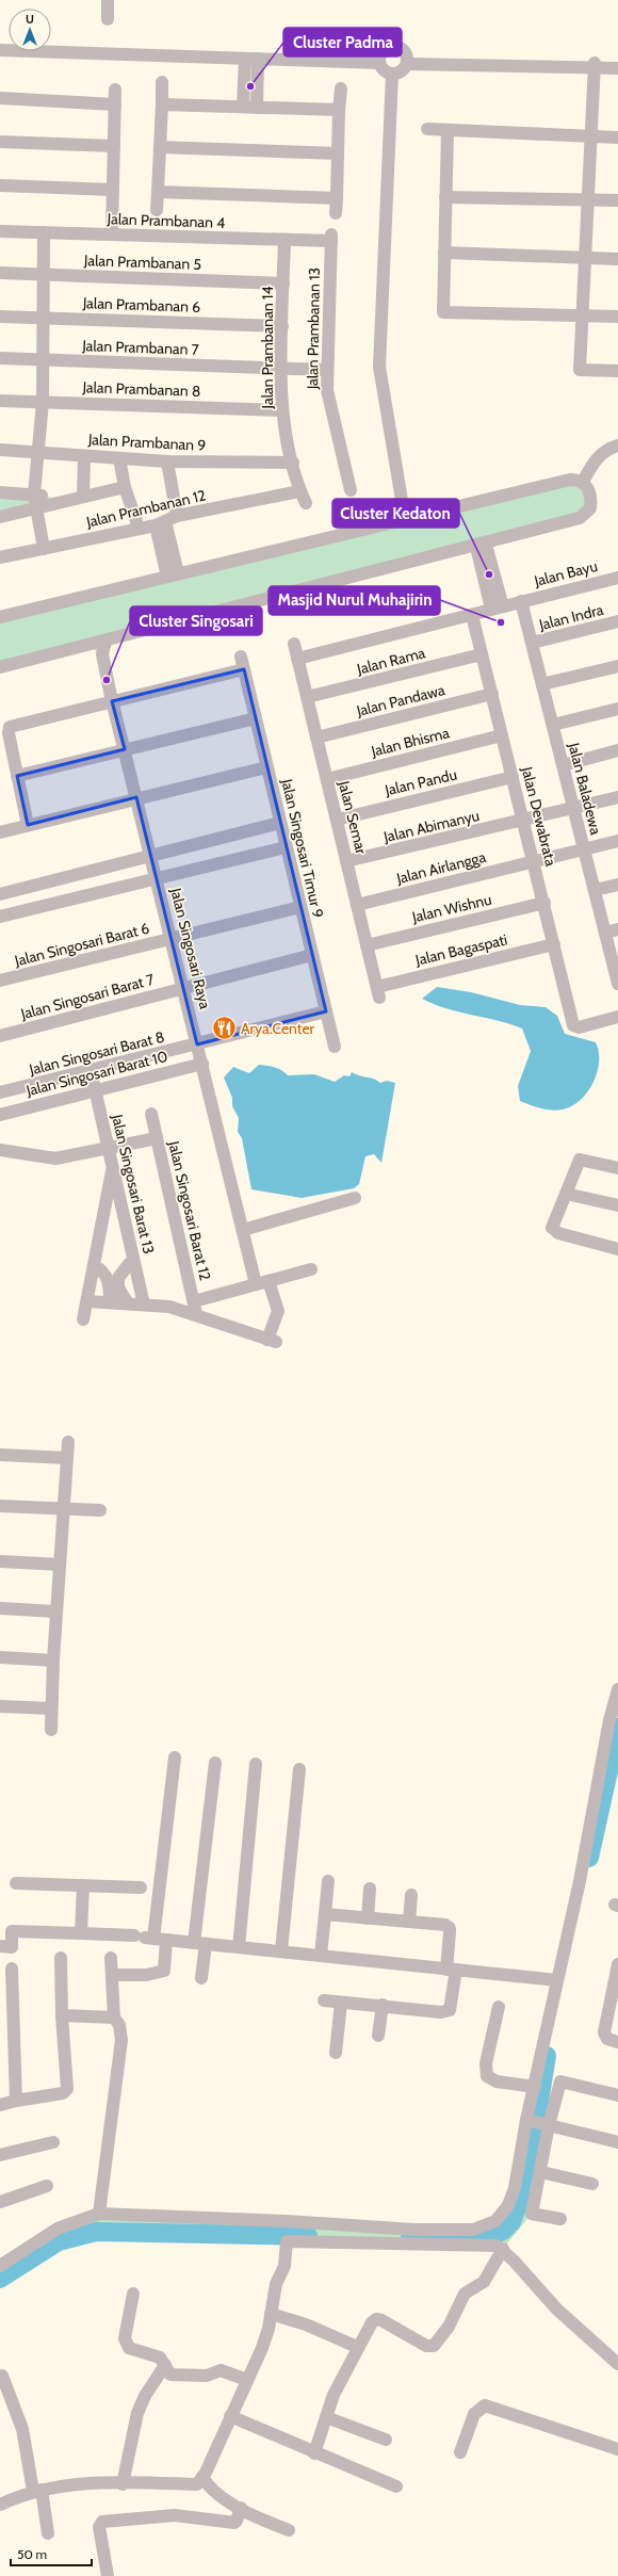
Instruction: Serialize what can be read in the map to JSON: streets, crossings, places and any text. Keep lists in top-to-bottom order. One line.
{"streets":{"street":["Jalan Prambanan 4","Jalan Prambanan 5","Jalan Prambanan 6","Jalan Prambanan 13","Jalan Prambanan 7","Jalan Prambanan 14","Jalan Prambanan 8","Jalan Prambanan 9","Jalan Prambanan 12","Jalan Bayu","Jalan Indra","Jalan Rama","Jalan Pandawa","Jalan Bhisma","Jalan Pandu","Jalan Baladewa","Jalan Dewabrata","Jalan Semar","Jalan Abimanyu","Jalan Singosari Timur 9","Jalan Airlangga","Jalan Wishnu","Jalan Singosari Barat 6","Jalan Singosari Raya","Jalan Bagaspati","Jalan Singosari Barat 7","Jalan Singosari Barat 8","Jalan Singosari Barat 10","Jalan Singosari Barat 13","Jalan Singosari Barat 12"]},"crossings":[["Jalan Prambanan 4","Jalan Prambanan 13"],["Jalan Prambanan 4","Jalan Prambanan 14"],["Jalan Prambanan 5","Jalan Prambanan 14"],["Jalan Prambanan 6","Jalan Prambanan 14"],["Jalan Prambanan 13","Jalan Prambanan 7"],["Jalan Prambanan 7","Jalan Prambanan 14"],["Jalan Prambanan 14","Jalan Prambanan 8"],["Jalan Prambanan 14","Jalan Prambanan 9"],["Jalan Prambanan 14","Jalan Prambanan 12"],["Jalan Bayu","Jalan Baladewa"],["Jalan Bayu","Jalan Dewabrata"],["Jalan Bayu","Jalan Semar"],["Jalan Indra","Jalan Baladewa"],["Jalan Rama","Jalan Dewabrata"],["Jalan Rama","Jalan Semar"],["Jalan Pandawa","Jalan Dewabrata"],["Jalan Pandawa","Jalan Semar"],["Jalan Bhisma","Jalan Dewabrata"],["Jalan Bhisma","Jalan Semar"],["Jalan Pandu","Jalan Dewabrata"],["Jalan Pandu","Jalan Semar"],["Jalan Baladewa","Jalan Abimanyu"],["Jalan Baladewa","Jalan Airlangga"],["Jalan Dewabrata","Jalan Abimanyu"],["Jalan Dewabrata","Jalan Airlangga"],["Jalan Dewabrata","Jalan Wishnu"],["Jalan Dewabrata","Jalan Bagaspati"],["Jalan Semar","Jalan Abimanyu"],["Jalan Semar","Jalan Airlangga"],["Jalan Semar","Jalan Wishnu"],["Jalan Semar","Jalan Bagaspati"],["Jalan Singosari Timur 9","Jalan Singosari Barat 6"],["Jalan Singosari Timur 9","Jalan Singosari Raya"],["Jalan Singosari Timur 9","Jalan Singosari Barat 7"],["Jalan Singosari Timur 9","Jalan Singosari Barat 8"],["Jalan Singosari Barat 6","Jalan Singosari Raya"],["Jalan Singosari Raya","Jalan Singosari Barat 7"],["Jalan Singosari Raya","Jalan Singosari Barat 8"],["Jalan Singosari Raya","Jalan Singosari Barat 10"],["Jalan Singosari Raya","Jalan Singosari Barat 12"],["Jalan Singosari Barat 8","Jalan Singosari Barat 13"],["Jalan Singosari Barat 10","Jalan Singosari Barat 13"]],"places":{"other":["Cluster Padma","Cluster Kedaton","Masjid Nurul Muhajirin","Cluster Singosari"],"restaurant":["Arya.Center"]},"scale_bar":"50 m","north":"top"}
